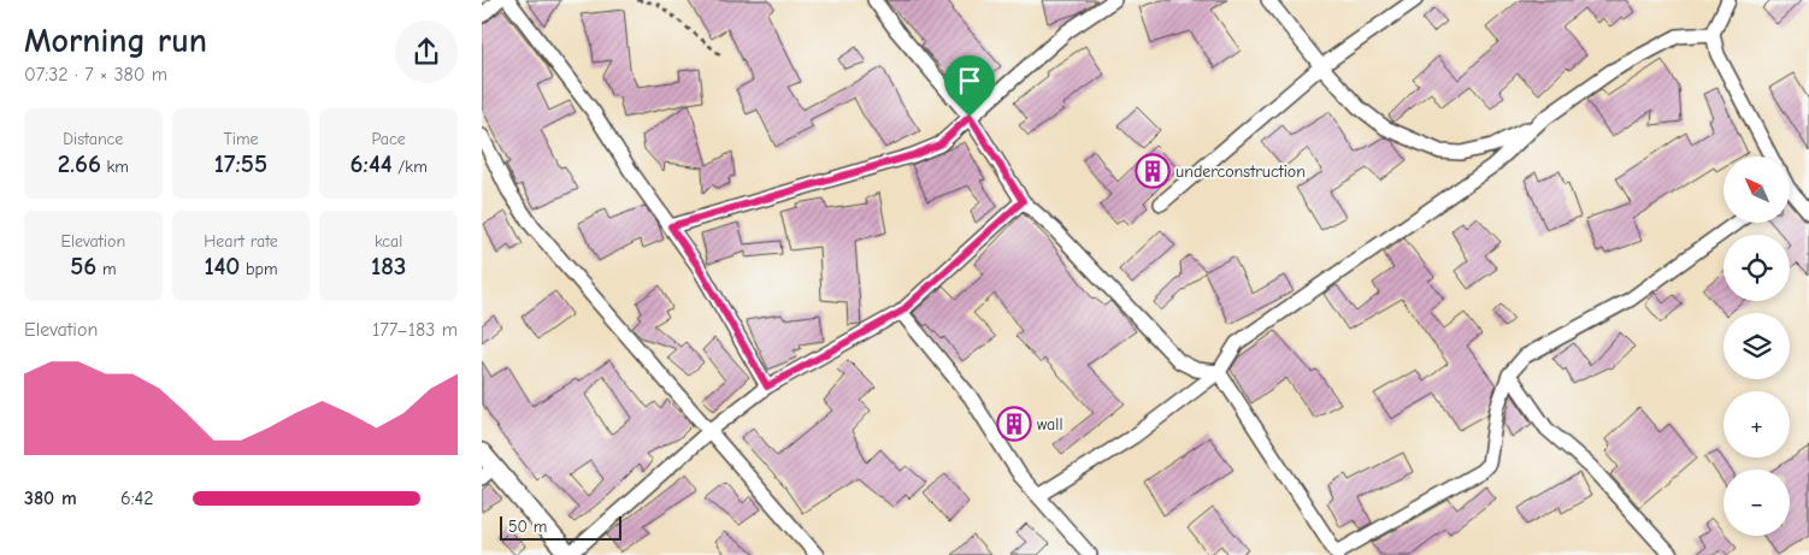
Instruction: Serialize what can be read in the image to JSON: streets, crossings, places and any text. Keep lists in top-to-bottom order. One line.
{"places":{"building":["underconstruction","wall"]},"scale_bar":"50 m","north":"top left","page":{"heading":["Morning run","07:32 · 7 × 380 m"],"stats":[["Distance","2.66 km"],["Time","17:55"],["Pace","6:44 /km"],["Elevation","56 m"],["Heart rate","140 bpm"],["kcal","183"]],"map_buttons":["+","−"],"chart":["Elevation","177–183 m"],"list":[{"name":"380 m","note":"6:42"}],"scale":"50 m"}}
